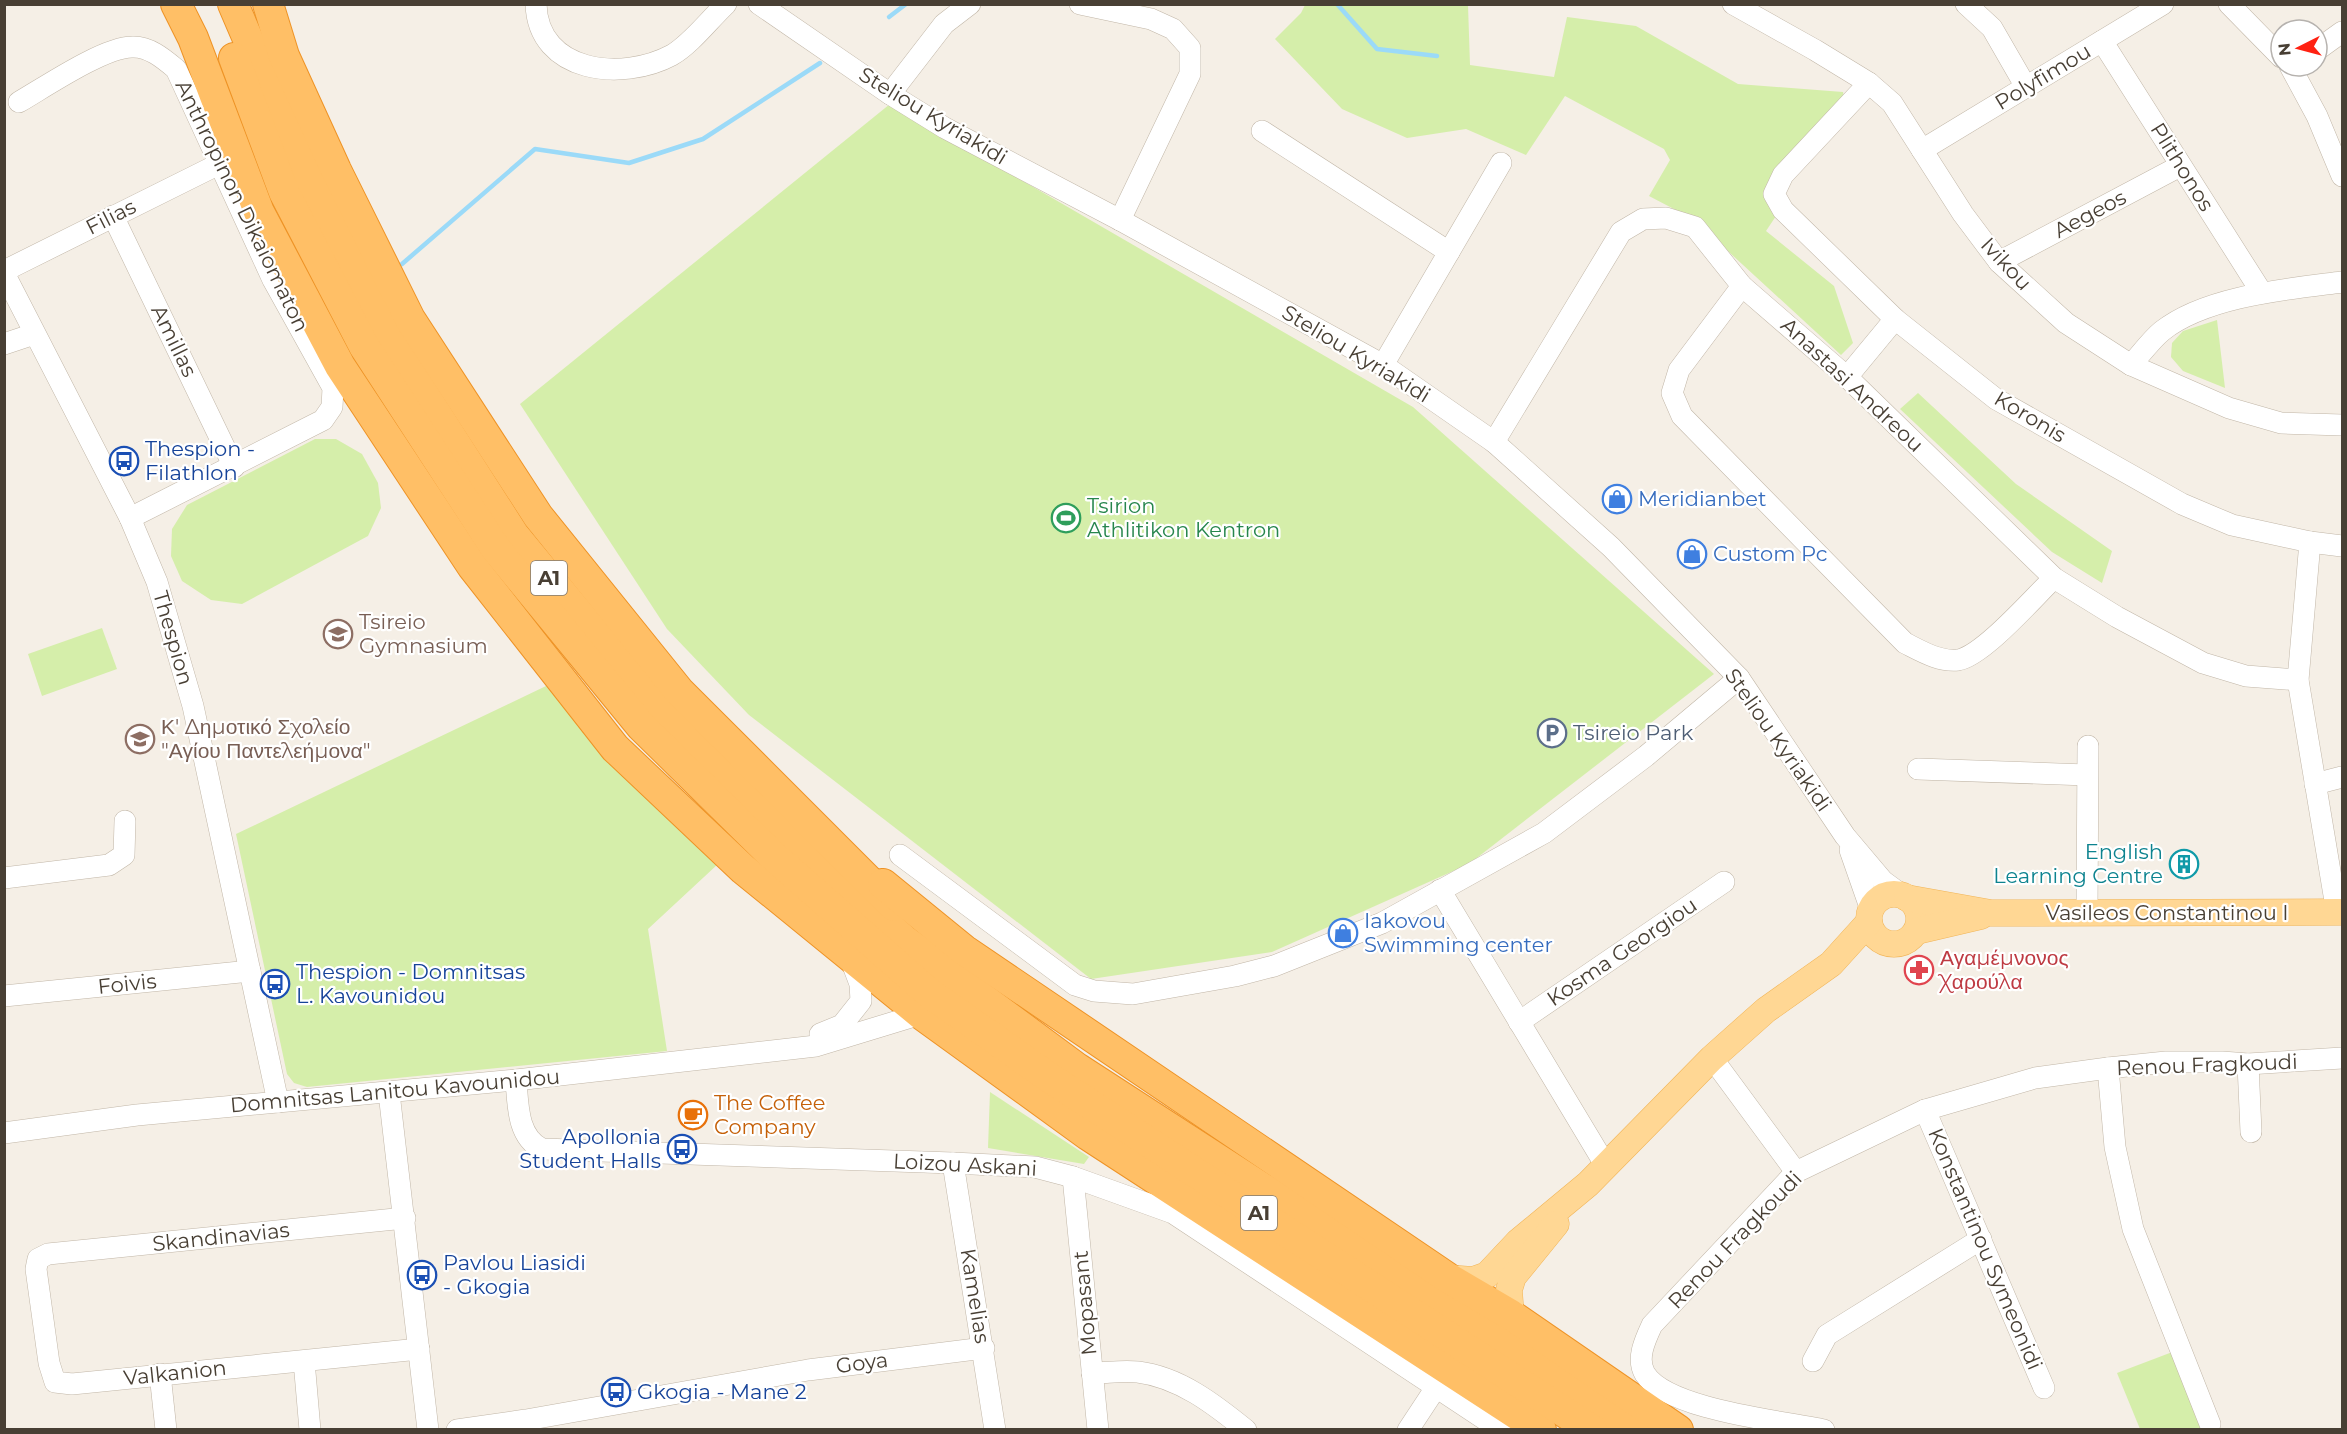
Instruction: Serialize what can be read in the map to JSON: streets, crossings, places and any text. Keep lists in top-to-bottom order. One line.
{"streets":{"highway":["A1"],"main road":["Vasileos Constantinou I"],"street":["Polyfimou","Steliou Kyriakidi","Plithonos","Anthropinon Dikaiomaton","Aegeos","Filias","Ivikou","Amillas","Anastasi Andreou","Koronis","Thespion","Kosma Georgiou","Foivis","Renou Fragkoudi","Domnitsas Lanitou Kavounidou","Loizou Askani","Skandinavias","Konstantinou Symeonidi","Kamelias","Mopasant","Goya","Valkanion"]},"crossings":[["Polyfimou","Plithonos"],["Polyfimou","Ivikou"],["Steliou Kyriakidi","Anastasi Andreou"],["Steliou Kyriakidi","Vasileos Constantinou I"],["Plithonos","Aegeos"],["Anthropinon Dikaiomaton","Filias"],["Anthropinon Dikaiomaton","Amillas"],["Aegeos","Ivikou"],["Filias","Amillas"],["Filias","Thespion"],["Ivikou","Koronis"],["A1","Domnitsas Lanitou Kavounidou"],["Thespion","Foivis"],["Thespion","Domnitsas Lanitou Kavounidou"],["Renou Fragkoudi","Konstantinou Symeonidi"],["Domnitsas Lanitou Kavounidou","Loizou Askani"],["Loizou Askani","Kamelias"],["Loizou Askani","Mopasant"],["Skandinavias","Valkanion"],["Kamelias","Goya"]],"places":{"bus stop":["Thespion - Filathlon","Thespion - Domnitsas L. Kavounidou","Apollonia Student Halls","Pavlou Liasidi - Gkogia","Gkogia - Mane 2"],"shop":["Meridianbet","Custom Pc","Iakovou Swimming center"],"sports":["Tsirion Athlitikon Kentron"],"school or university":["Tsireio Gymnasium","Κ' Δημοτικό Σχολείο \"Αγίου Παντελεήμονα\""],"parking":["Tsireio Park"],"building":["English Learning Centre"],"pharmacy":["Αγαμέμνονος Χαρούλα"],"cafe":["The Coffee Company"]},"north":"left"}
